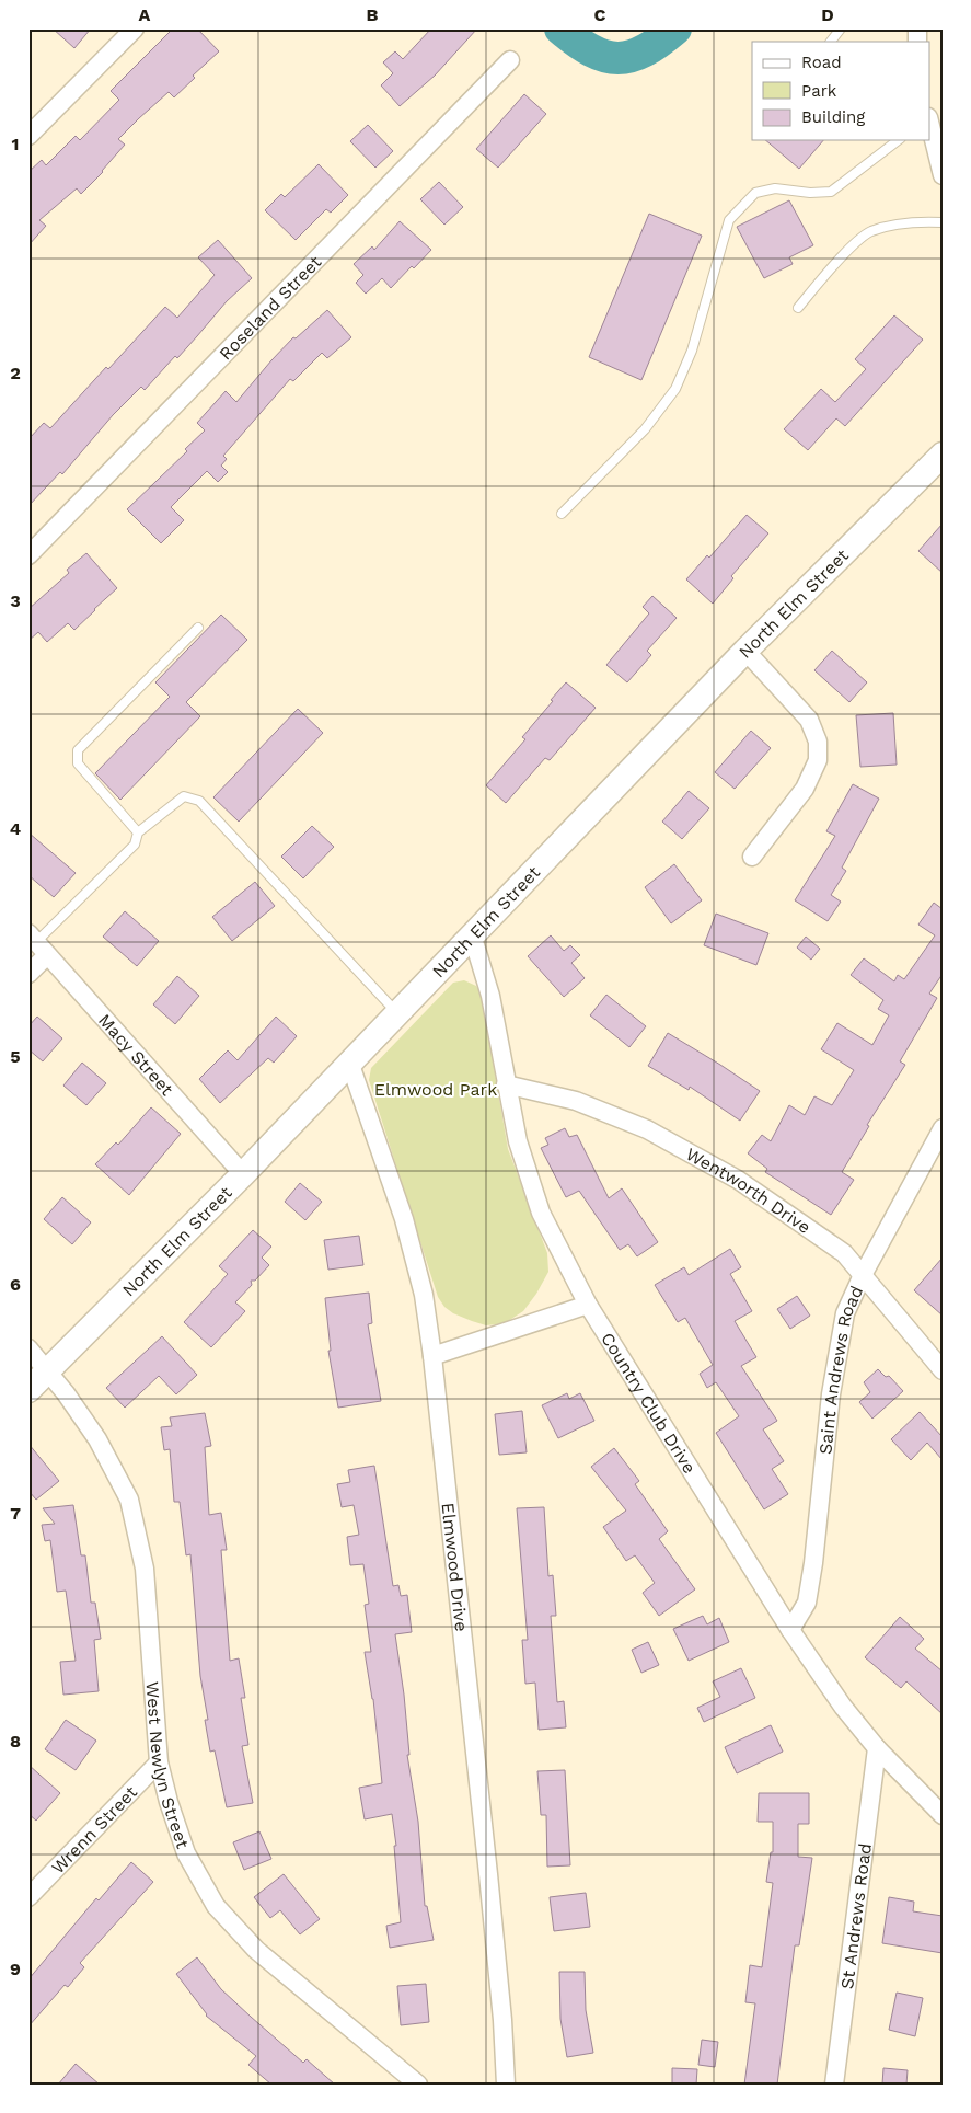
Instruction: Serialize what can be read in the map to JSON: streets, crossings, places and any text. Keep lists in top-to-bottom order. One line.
{"streets":{"main road":["North Elm Street"],"street":["Roseland Street","Macy Street","Wentworth Drive","Saint Andrews Road","Country Club Drive","Elmwood Drive","West Newlyn Street","Wrenn Street","St Andrews Road"]},"crossings":[["North Elm Street","Macy Street"],["North Elm Street","Country Club Drive"],["North Elm Street","Elmwood Drive"],["North Elm Street","West Newlyn Street"],["Wentworth Drive","Saint Andrews Road"],["Wentworth Drive","Country Club Drive"],["Saint Andrews Road","Country Club Drive"],["Country Club Drive","St Andrews Road"],["West Newlyn Street","Wrenn Street"]],"parks":["Elmwood Park"],"legend":["Road","Park","Building"],"grid":{"columns":["A","B","C","D"],"rows":["1","2","3","4","5","6","7","8","9"]}}
